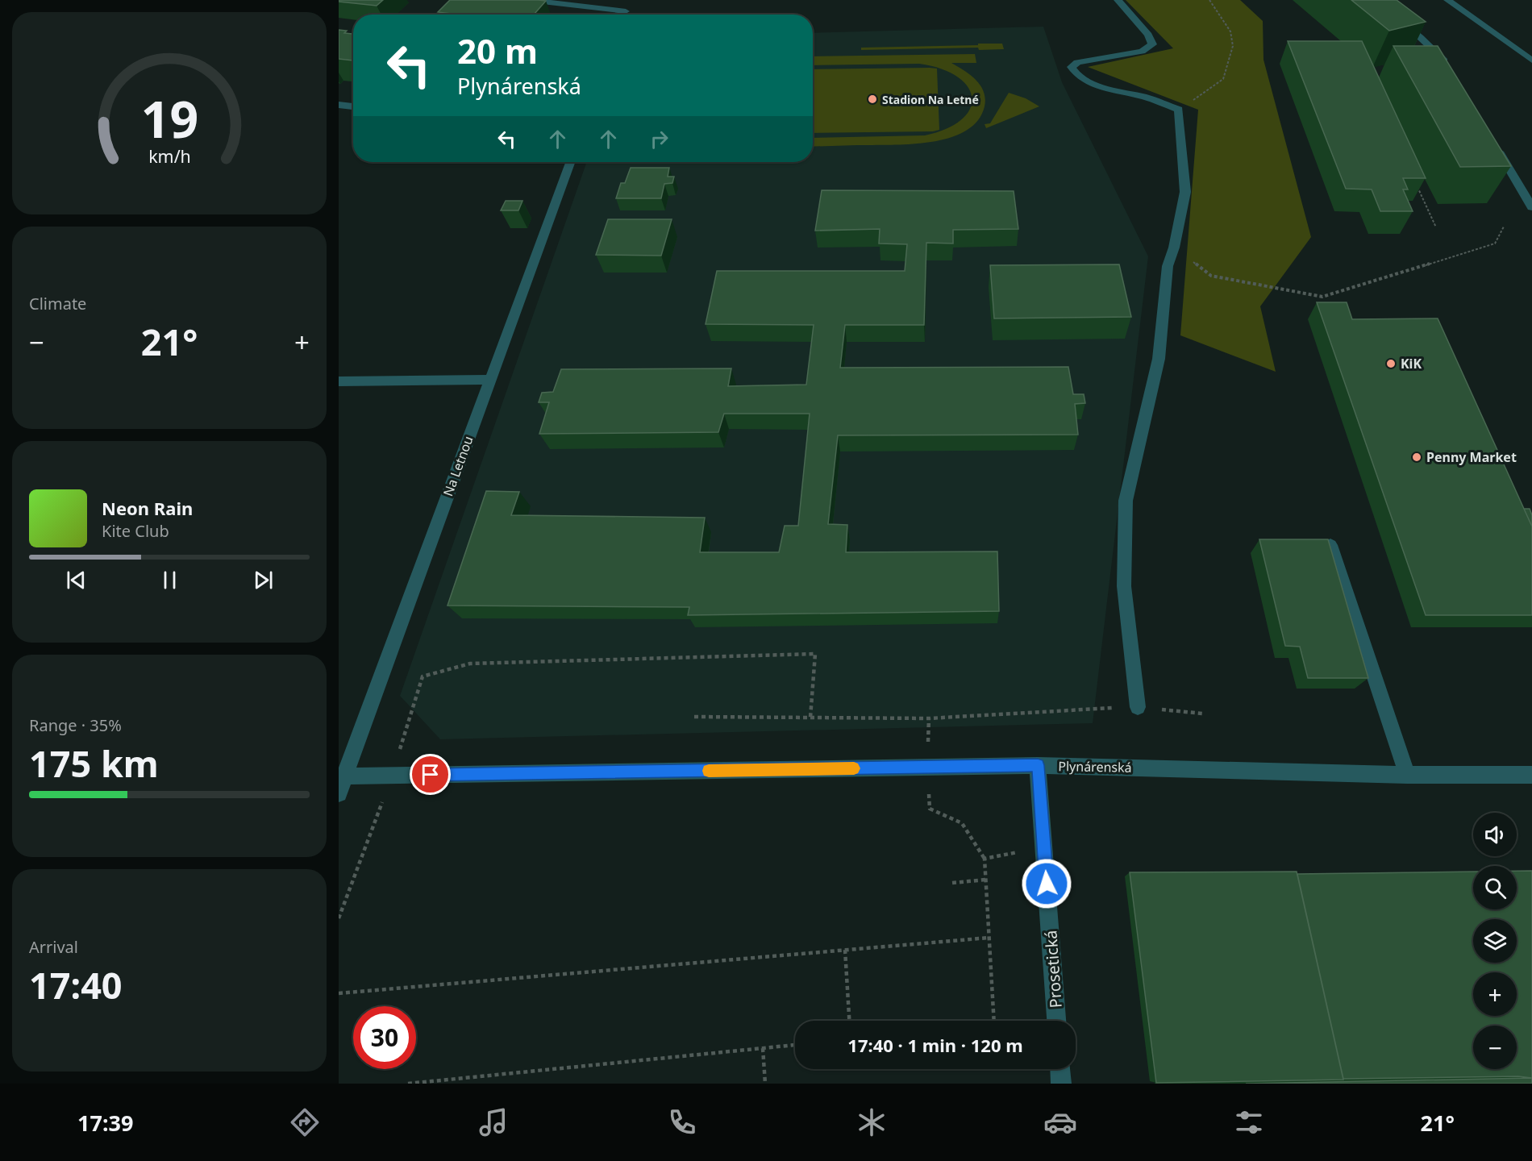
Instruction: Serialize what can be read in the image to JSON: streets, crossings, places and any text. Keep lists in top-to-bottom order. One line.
{"streets":{"street":["Na Letnou","Plynárenská","Prosetická"]},"crossings":[["Na Letnou","Plynárenská"],["Plynárenská","Prosetická"]],"places":["Stadion Na Letné","KiK","Penny Market"],"page":{"turn":["20 m","Plynárenská"],"tile":["Climate",["Range · 35%","175 km"],["Arrival","17:40"]],"heat":["−","21°","+"],"song":["Neon Rain","Kite Club"],"map_buttons":["+","−"],"limit":"30","trip":"17:40 · 1 min · 120 m","tabs":["17:39","21°"],"gauge":["19","km/h"]}}
